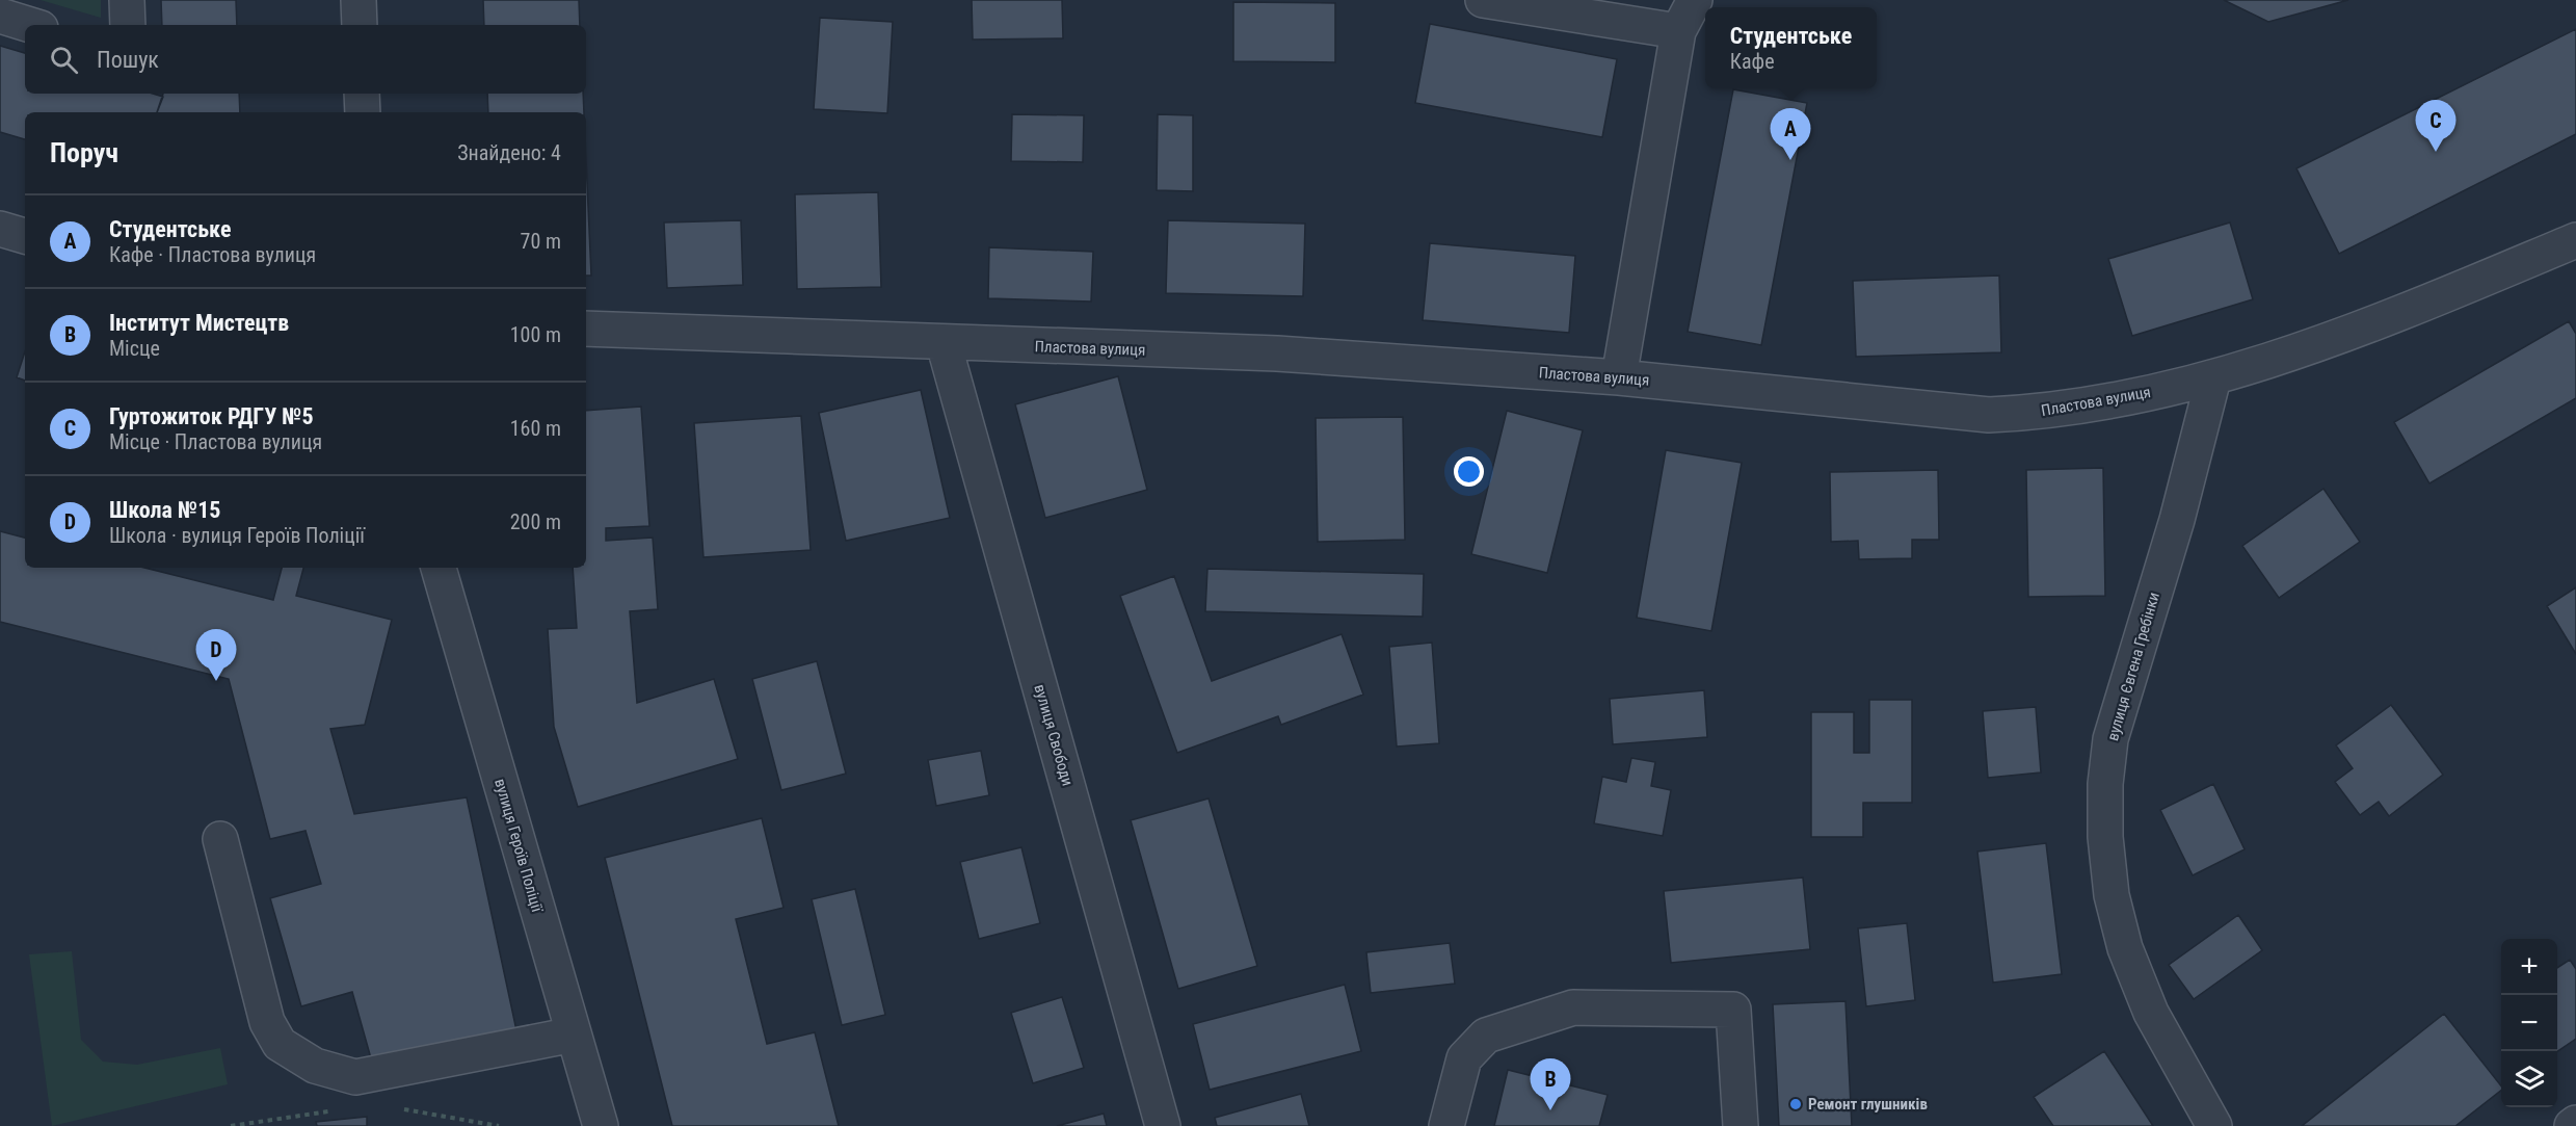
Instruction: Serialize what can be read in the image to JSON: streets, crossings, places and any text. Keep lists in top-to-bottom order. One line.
{"streets":{"street":["Пластова вулиця","вулиця Євгена Гребінки","вулиця Свободи","вулиця Героїв Поліції"]},"crossings":[["Пластова вулиця","вулиця Євгена Гребінки"],["Пластова вулиця","вулиця Свободи"]],"places":["Ремонт глушників"],"page":{"popup":["Студентське","Кафе"],"search":"Пошук","pins":["C","A","D","B"],"heading":["Поруч","Знайдено: 4"],"list":[{"mark":"A","name":"Студентське","note":"Кафе · Пластова вулиця","value":"70 m"},{"mark":"B","name":"Інститут Мистецтв","note":"Місце","value":"100 m"},{"mark":"C","name":"Гуртожиток РДГУ №5","note":"Місце · Пластова вулиця","value":"160 m"},{"mark":"D","name":"Школа №15","note":"Школа · вулиця Героїв Поліції","value":"200 m"}],"map_buttons":["+","−"]}}
